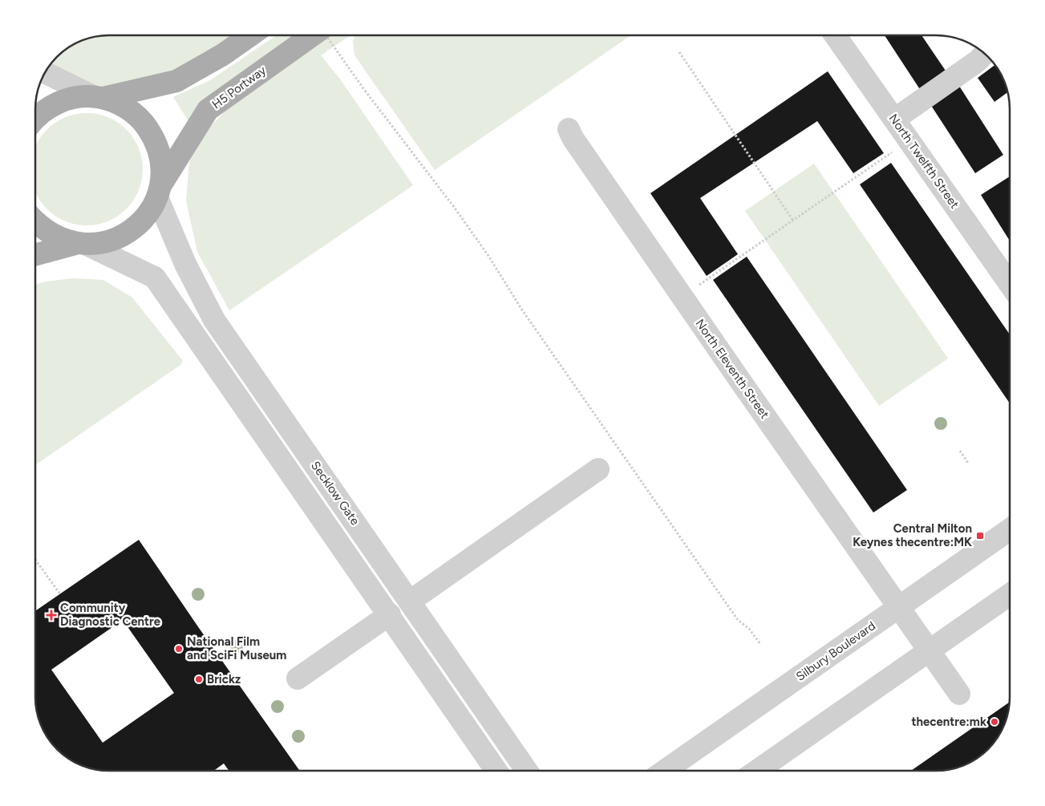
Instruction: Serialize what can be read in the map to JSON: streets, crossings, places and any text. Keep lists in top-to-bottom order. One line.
{"streets":{"main road":["H5 Portway"],"street":["North Twelfth Street","North Eleventh Street","Secklow Gate","Silbury Boulevard"]},"crossings":[["H5 Portway","Secklow Gate"],["North Eleventh Street","Silbury Boulevard"]],"places":{"transit":["Central Milton Keynes thecentre:MK"],"health":["Community Diagnostic Centre"],"other":["National Film and SciFi Museum","Brickz","thecentre:mk"]}}
